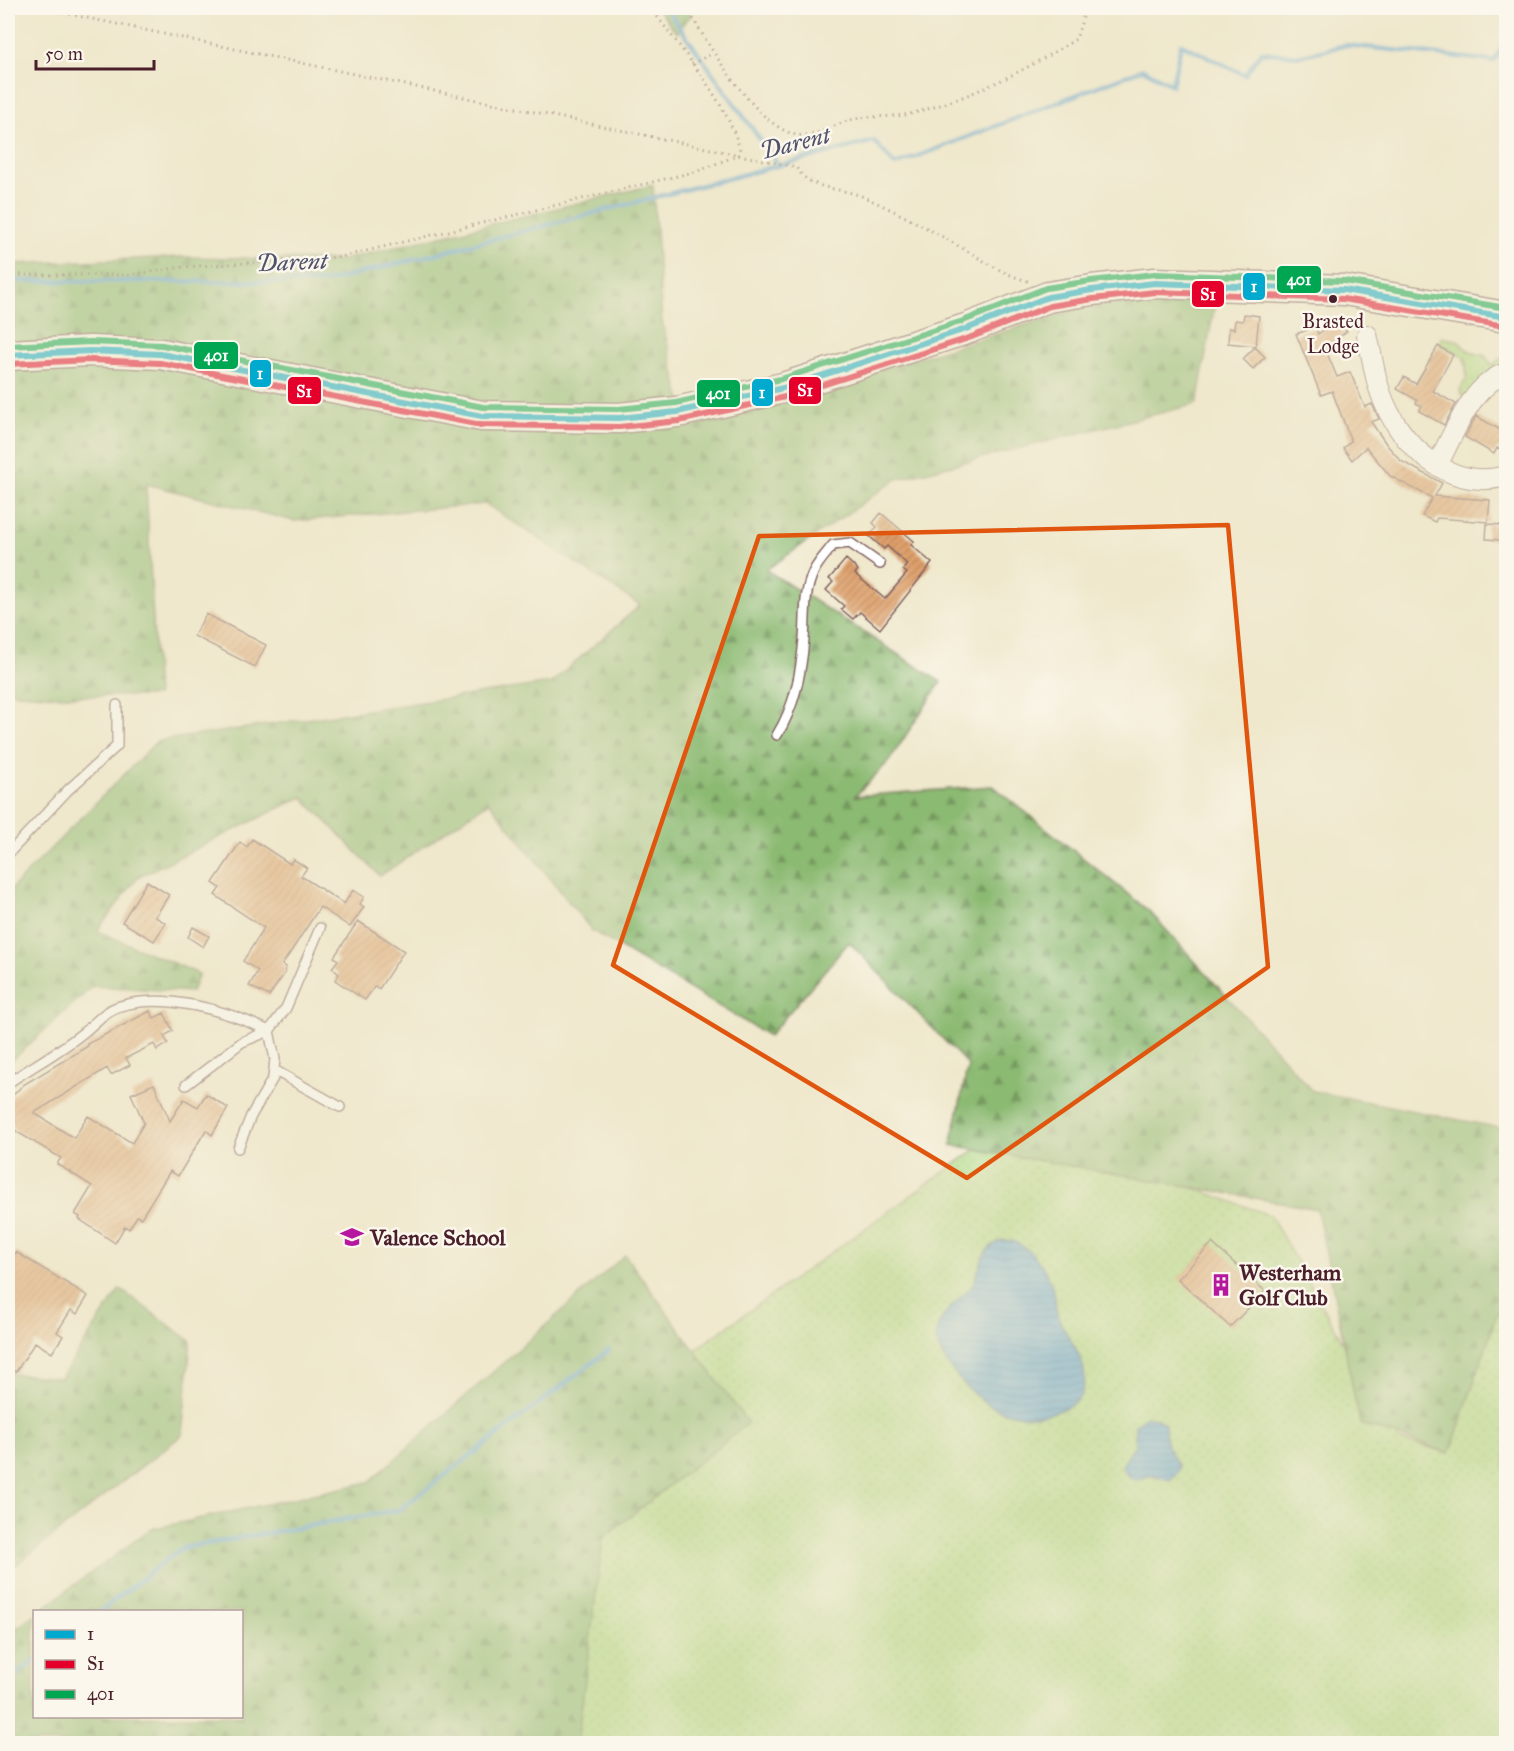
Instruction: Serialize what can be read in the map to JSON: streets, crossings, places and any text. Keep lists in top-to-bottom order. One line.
{"water":["Darent"],"places":{"other":["Brasted Lodge"],"school or university":["Valence School"],"building":["Westerham Golf Club"]},"lines":["transit line 401","transit line 1","transit line S1"],"legend":["1","S1","401"],"scale_bar":"50 m"}
